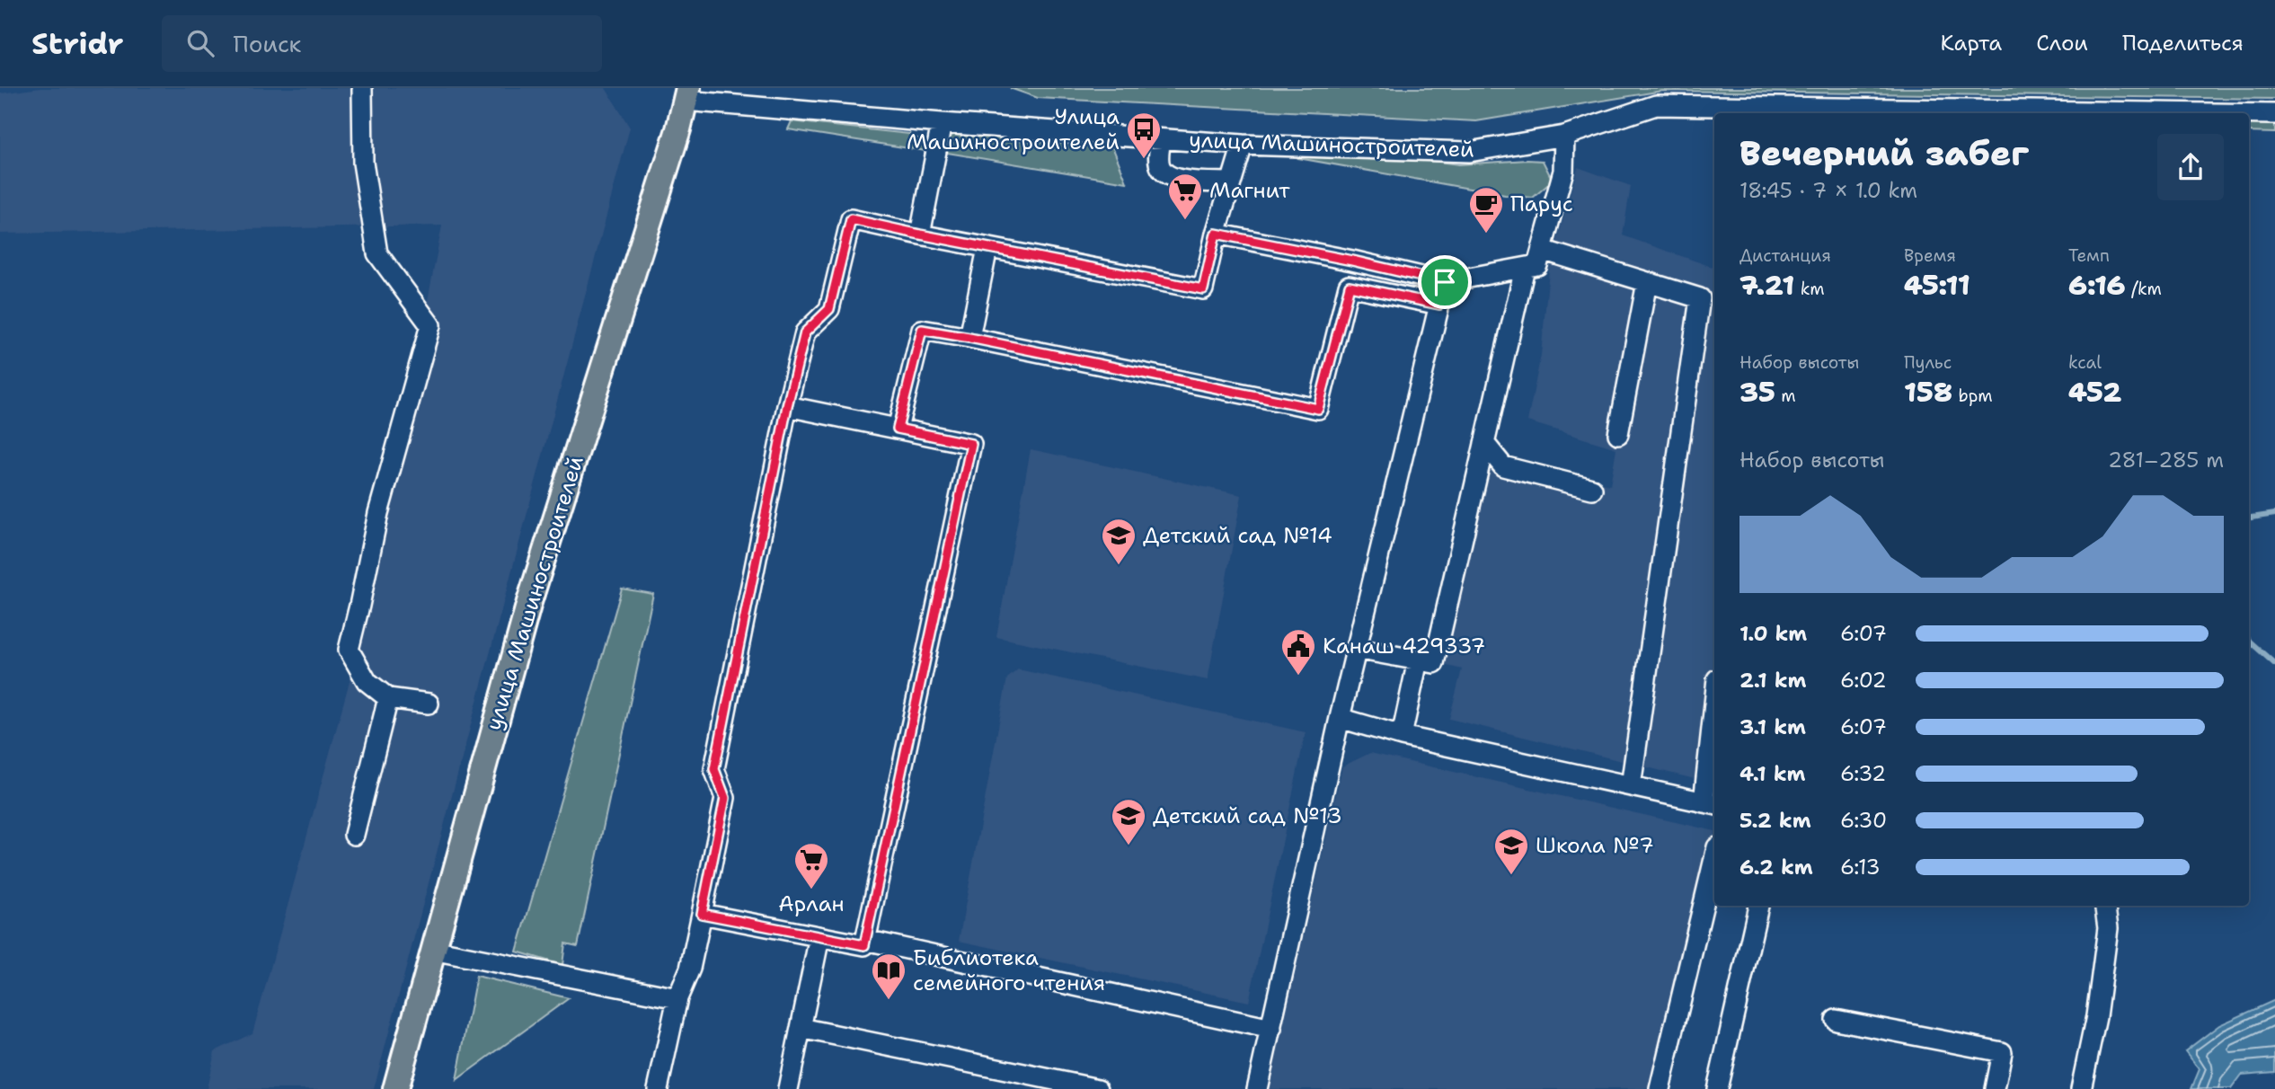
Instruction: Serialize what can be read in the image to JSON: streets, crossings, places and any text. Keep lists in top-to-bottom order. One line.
{"streets":{"main road":["улица Машиностроителей"]},"places":{"bus stop":["Улица Машиностроителей"],"supermarket":["Магнит","Арлан"],"cafe":["Парус"],"school or university":["Детский сад №14","Детский сад №13","Школа №7"],"public building":["Канаш 429337"],"library":["Библиотека семейного чтения"]},"page":{"header":"Stridr","search":"Поиск","nav":["Карта","Слои","Поделиться"],"heading":["Вечерний забег","18:45 · 7 × 1.0 km"],"stats":[["Дистанция","7.21 km"],["Время","45:11"],["Темп","6:16 /km"],["Набор высоты","35 m"],["Пульс","158 bpm"],["kcal","452"]],"chart":["Набор высоты","281–285 m"],"list":[{"name":"1.0 km","note":"6:07"},{"name":"2.1 km","note":"6:02"},{"name":"3.1 km","note":"6:07"},{"name":"4.1 km","note":"6:32"},{"name":"5.2 km","note":"6:30"},{"name":"6.2 km","note":"6:13"}]}}
